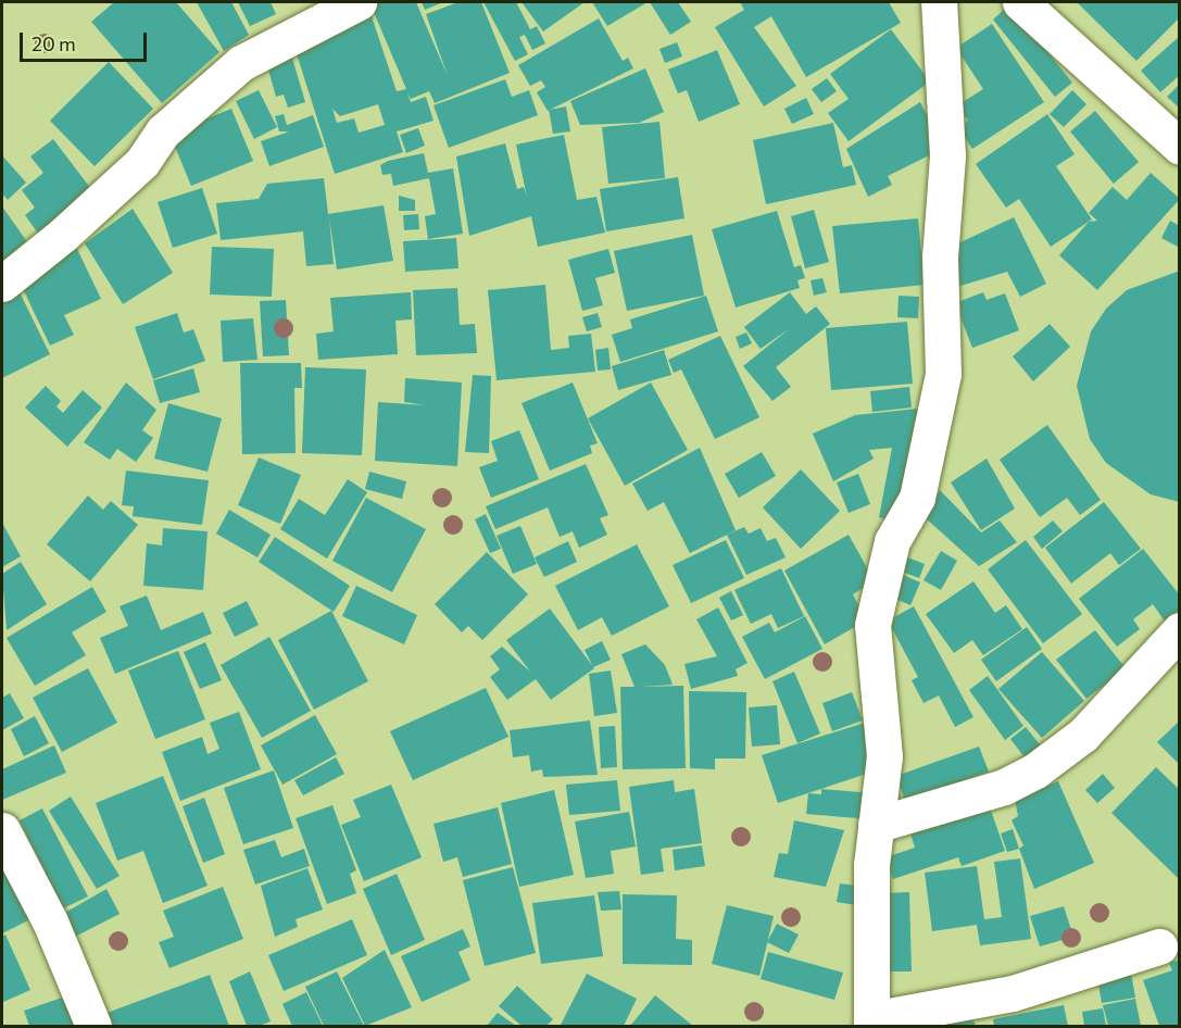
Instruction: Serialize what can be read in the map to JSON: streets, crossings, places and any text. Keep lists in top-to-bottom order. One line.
{"scale_bar":"20 m"}
